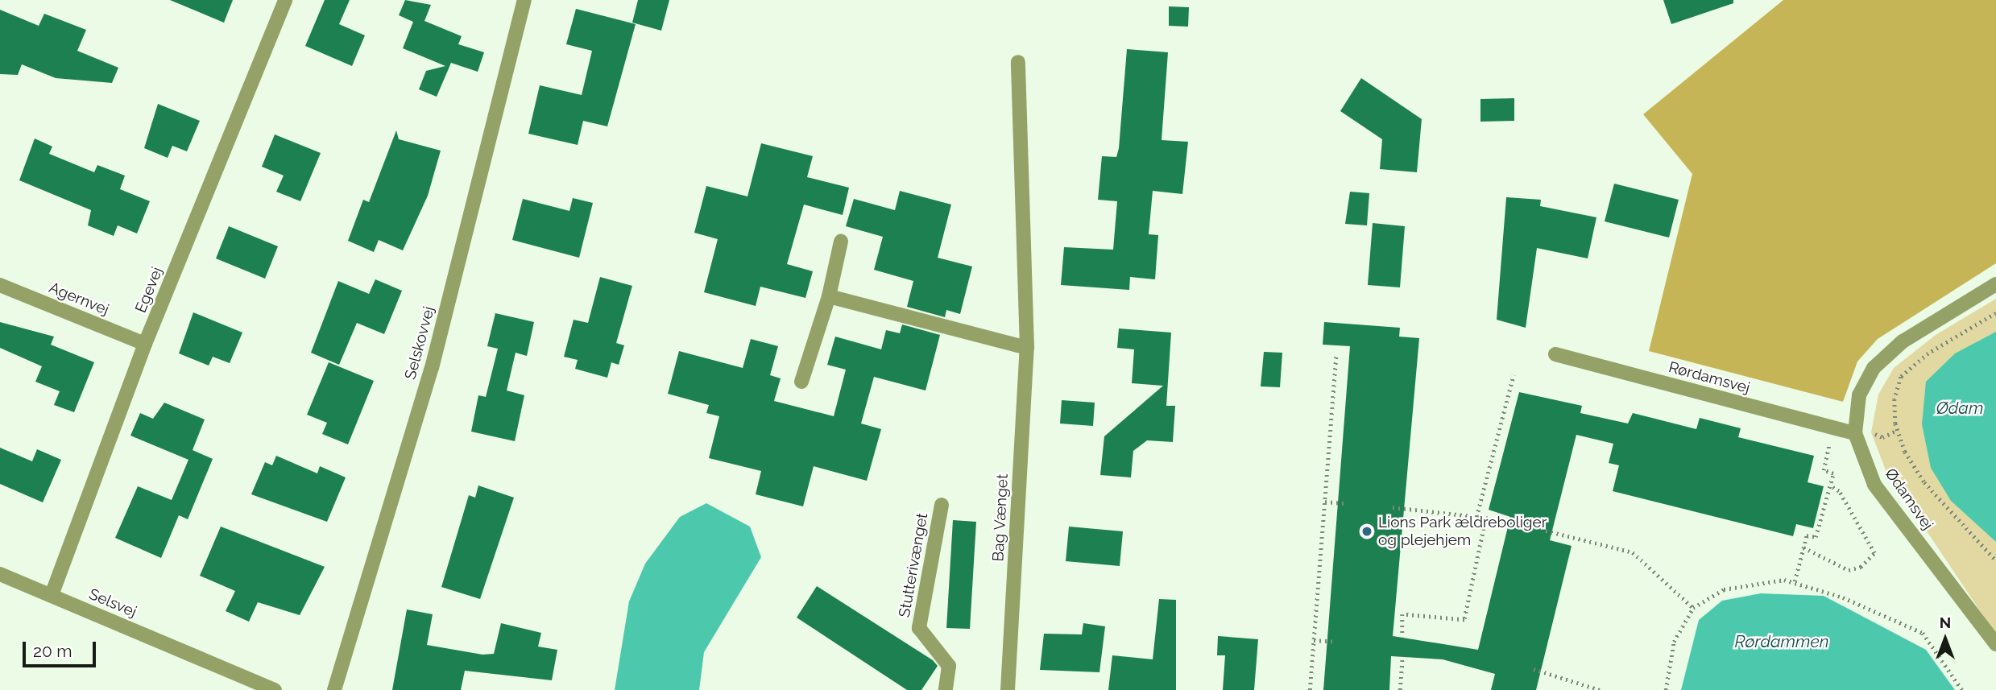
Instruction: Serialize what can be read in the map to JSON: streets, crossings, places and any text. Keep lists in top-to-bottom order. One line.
{"streets":{"street":["Egevej","Agernvej","Selskovvej","Rørdamsvej","Ødamsvej","Bag Vænget","Stutterivænget","Selsvej"]},"crossings":[["Egevej","Agernvej"],["Egevej","Selsvej"],["Rørdamsvej","Ødamsvej"]],"water":["Ødam","Rørdammen"],"places":["Lions Park ældreboliger og plejehjem"],"scale_bar":"20 m","north":"top"}
